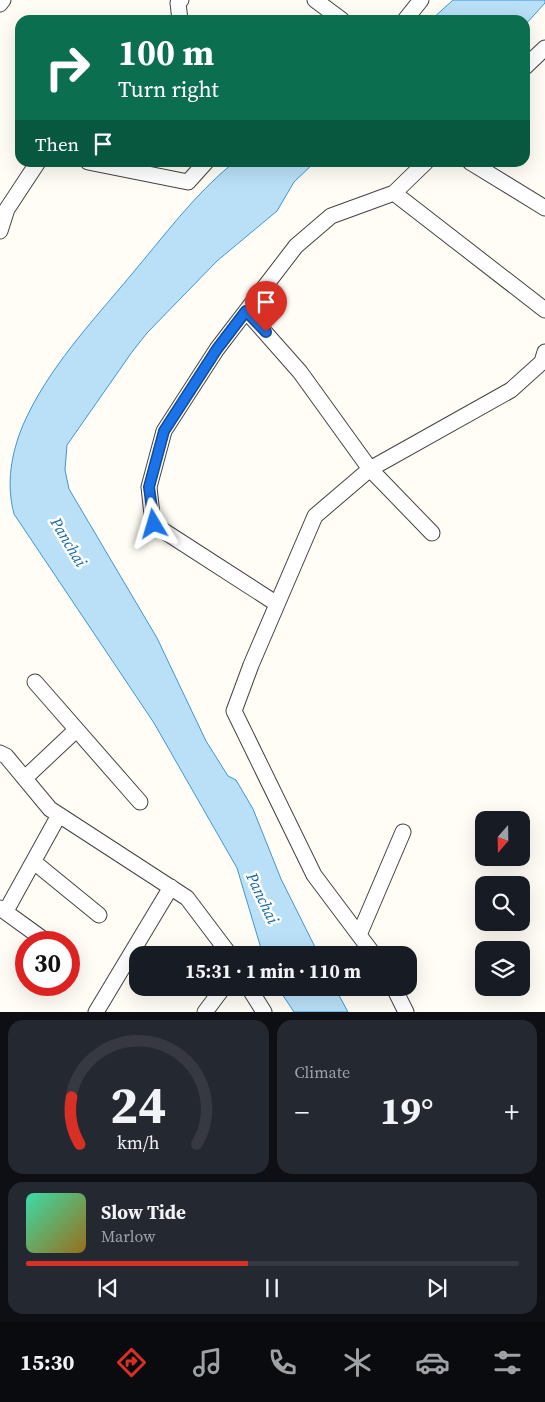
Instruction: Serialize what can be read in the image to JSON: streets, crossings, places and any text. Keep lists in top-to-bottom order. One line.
{"water":["Panchai"],"north":"bottom","page":{"turn":["100 m","Turn right"],"then":"Then","limit":"30","trip":"15:31 · 1 min · 110 m","tile":"Climate","heat":["−","19°","+"],"song":["Slow Tide","Marlow"],"tabs":"15:30","gauge":["24","km/h"]}}
